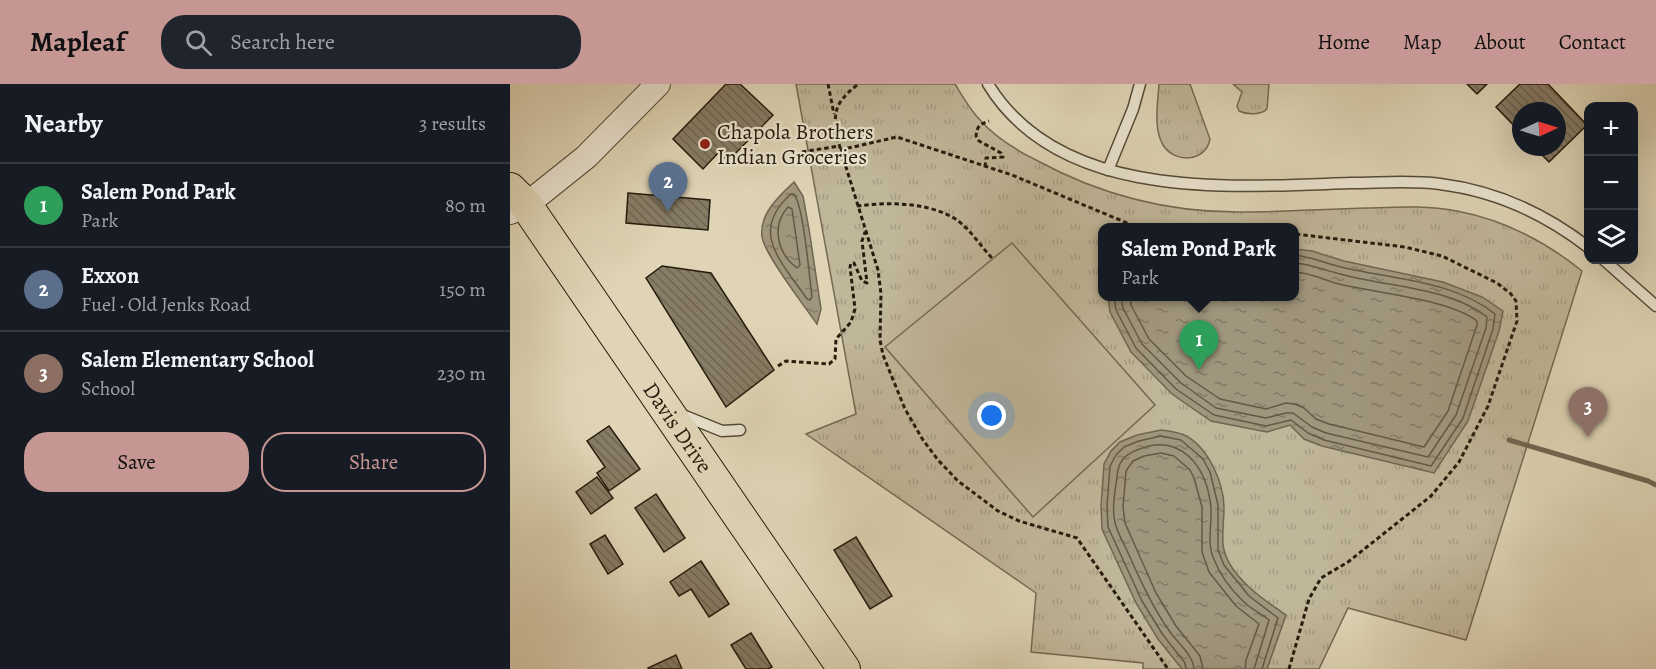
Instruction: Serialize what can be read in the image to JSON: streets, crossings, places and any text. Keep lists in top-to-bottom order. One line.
{"streets":{"main road":["Davis Drive"]},"places":["Chapola Brothers Indian Groceries"],"north":"right","page":{"header":"Mapleaf","search":"Search here","nav":["Home","Map","About","Contact"],"heading":["Nearby","3 results"],"map_buttons":["+","−"],"list":[{"mark":"1","name":"Salem Pond Park","note":"Park","value":"80 m"},{"mark":"2","name":"Exxon","note":"Fuel · Old Jenks Road","value":"150 m"},{"mark":"3","name":"Salem Elementary School","note":"School","value":"230 m"}],"pins":["2","1","3"],"popup":["Salem Pond Park","Park"],"buttons":["Save","Share"]}}
